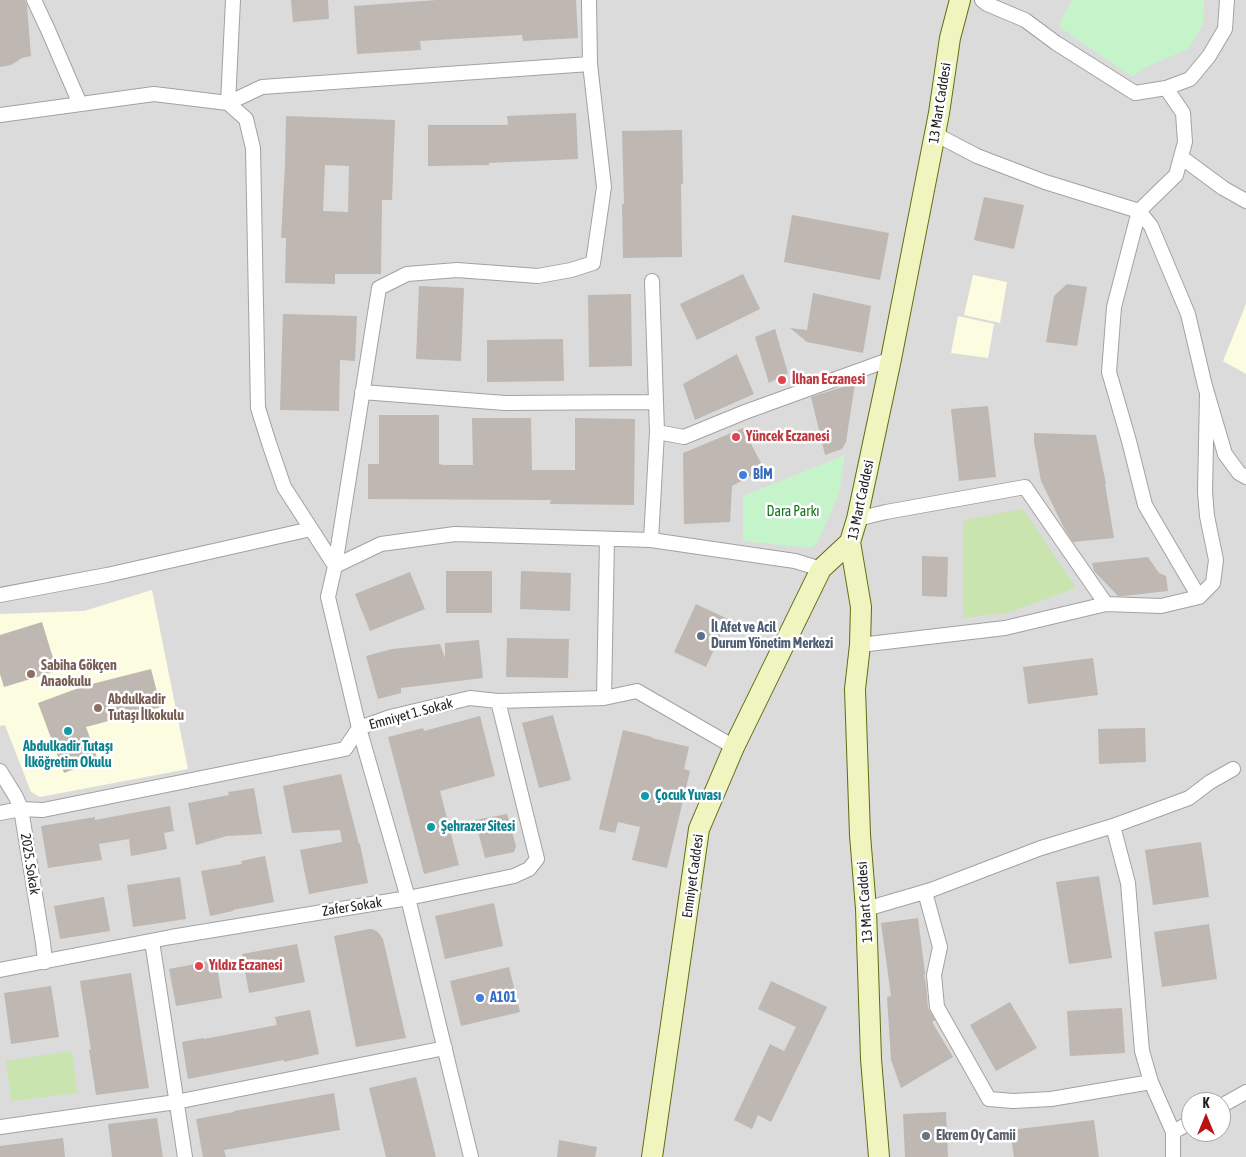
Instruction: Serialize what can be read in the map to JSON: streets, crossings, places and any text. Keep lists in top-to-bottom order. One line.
{"streets":{"street":["13 Mart Caddesi","Emniyet 1. Sokak","2025. Sokak","Emniyet Caddesi","Zafer Sokak"]},"crossings":[["13 Mart Caddesi","Emniyet Caddesi"],["Emniyet 1. Sokak","2025. Sokak"],["Emniyet 1. Sokak","Emniyet Caddesi"],["Emniyet 1. Sokak","Zafer Sokak"],["2025. Sokak","Zafer Sokak"]],"parks":["Dara Parkı"],"places":["İlhan Eczanesi","Yüncek Eczanesi","BİM","İl Afet ve Acil Durum Yönetim Merkezi","Sabiha Gökçen Anaokulu","Abdulkadir Tutaşı İlkokulu","Abdulkadir Tutaşı İlköğretim Okulu","Çocuk Yuvası","Şehrazer Sitesi","Yıldız Eczanesi","A101","Ekrem Oy Camii"],"north":"top"}
